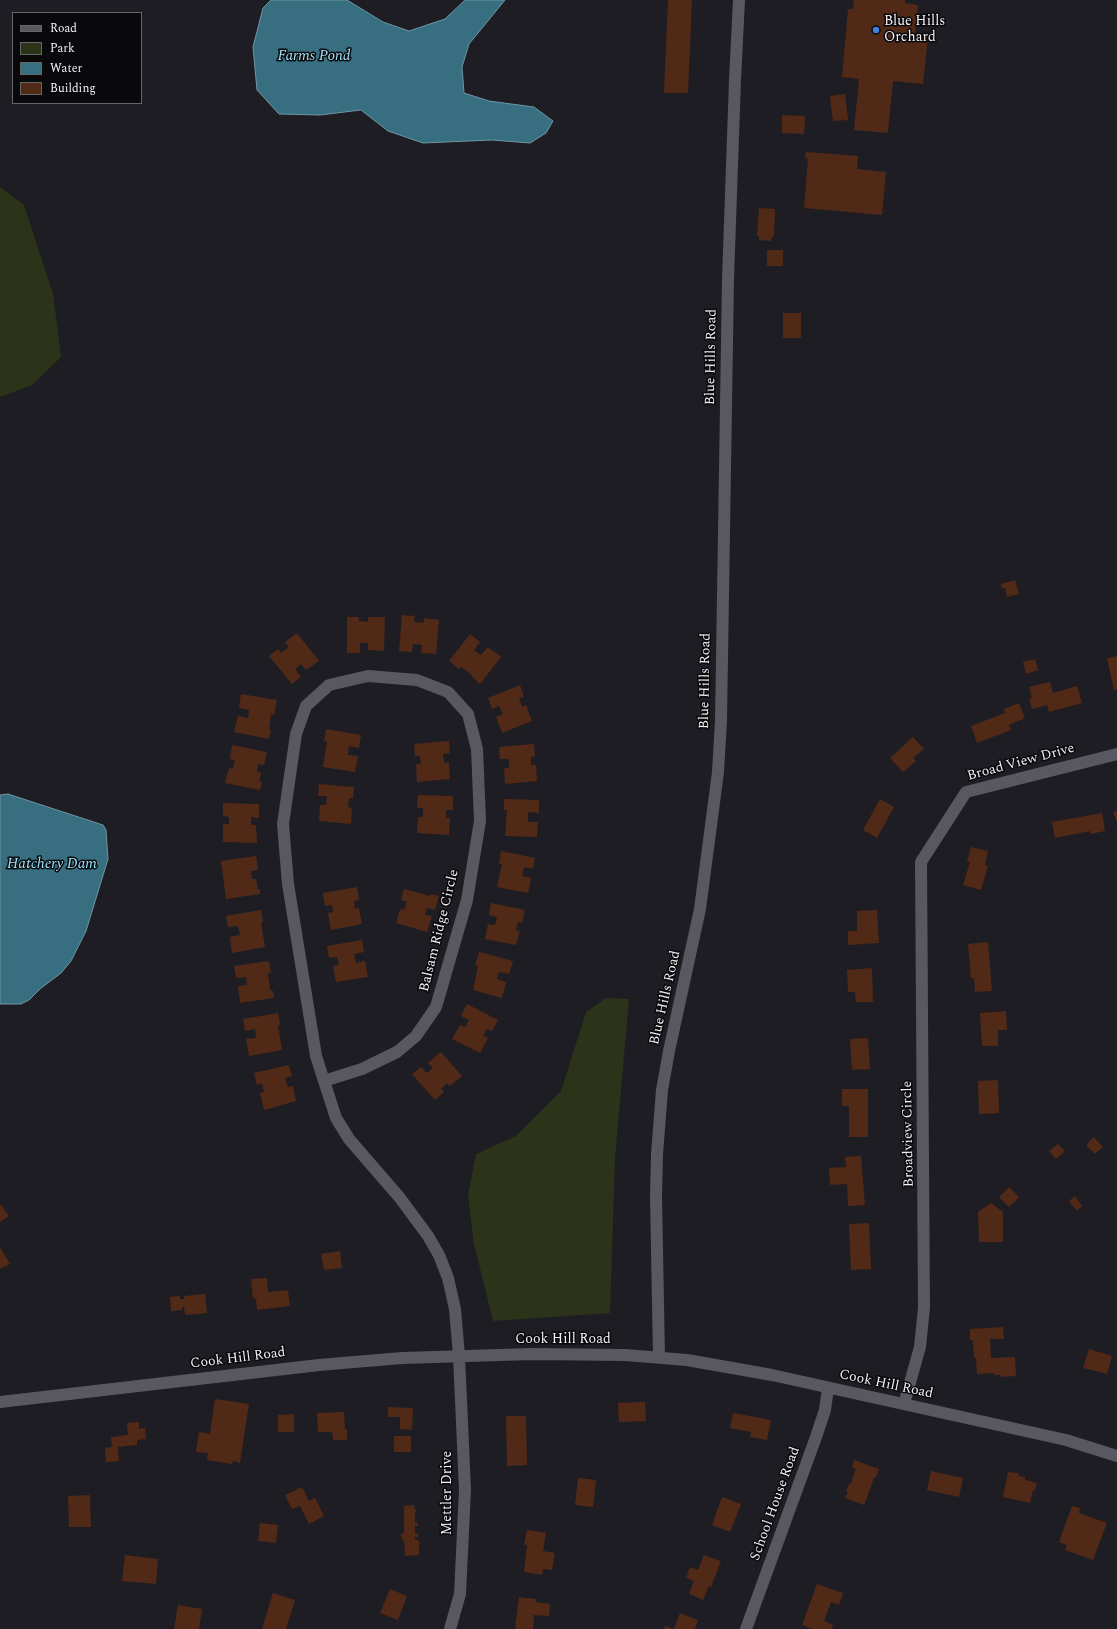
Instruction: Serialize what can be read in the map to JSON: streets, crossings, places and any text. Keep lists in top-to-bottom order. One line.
{"streets":{"street":["Blue Hills Road","Broad View Drive","Balsam Ridge Circle","Broadview Circle","Cook Hill Road","Mettler Drive","School House Road"]},"crossings":[["Blue Hills Road","Cook Hill Road"],["Broad View Drive","Broadview Circle"],["Balsam Ridge Circle","Cook Hill Road"],["Balsam Ridge Circle","Mettler Drive"],["Broadview Circle","Cook Hill Road"],["Cook Hill Road","Mettler Drive"],["Cook Hill Road","School House Road"]],"water":["Farms Pond","Hatchery Dam"],"places":["Blue Hills Orchard"],"legend":["Road","Park","Water","Building"]}
